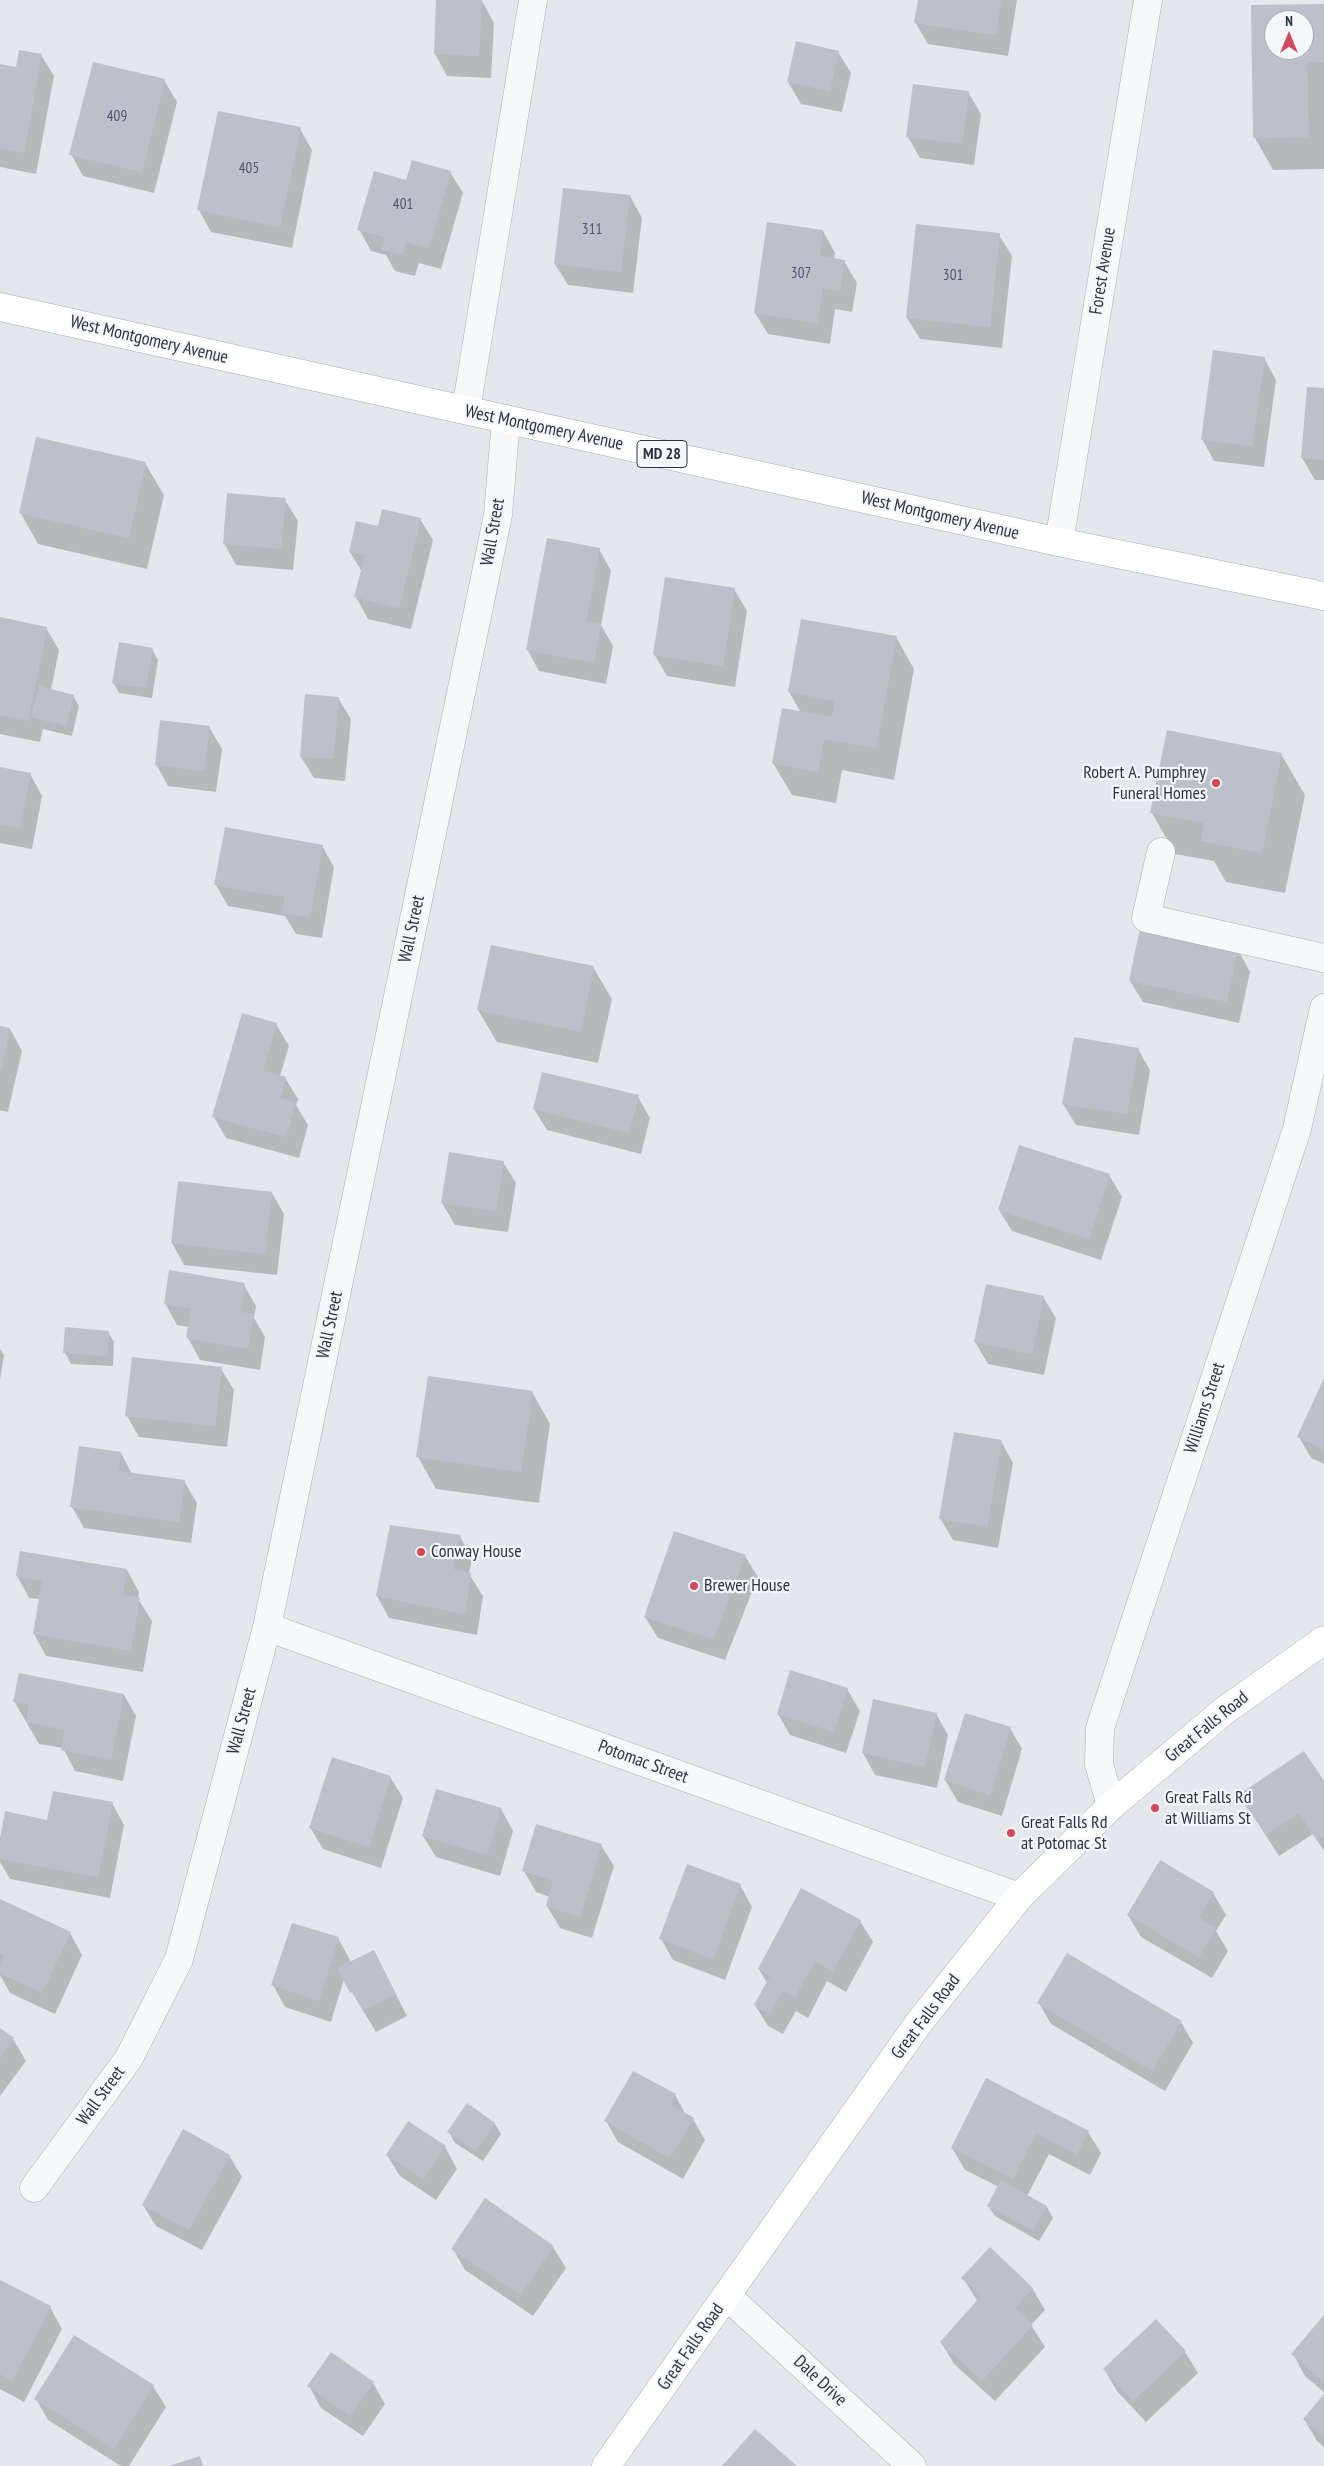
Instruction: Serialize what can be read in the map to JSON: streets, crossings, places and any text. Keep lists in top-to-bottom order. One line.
{"streets":{"main road":["West Montgomery Avenue","MD 28","Great Falls Road"],"street":["Forest Avenue","Wall Street","Williams Street","Potomac Street","Dale Drive"]},"crossings":[["Forest Avenue","West Montgomery Avenue"],["West Montgomery Avenue","Wall Street"],["Wall Street","Potomac Street"],["Williams Street","Great Falls Road"],["Great Falls Road","Potomac Street"],["Great Falls Road","Dale Drive"]],"places":["Robert A. Pumphrey Funeral Homes","Conway House","Brewer House","Great Falls Rd at Williams St","Great Falls Rd at Potomac St"],"house_numbers":["409","405","401","311","307","301"],"north":"top"}
